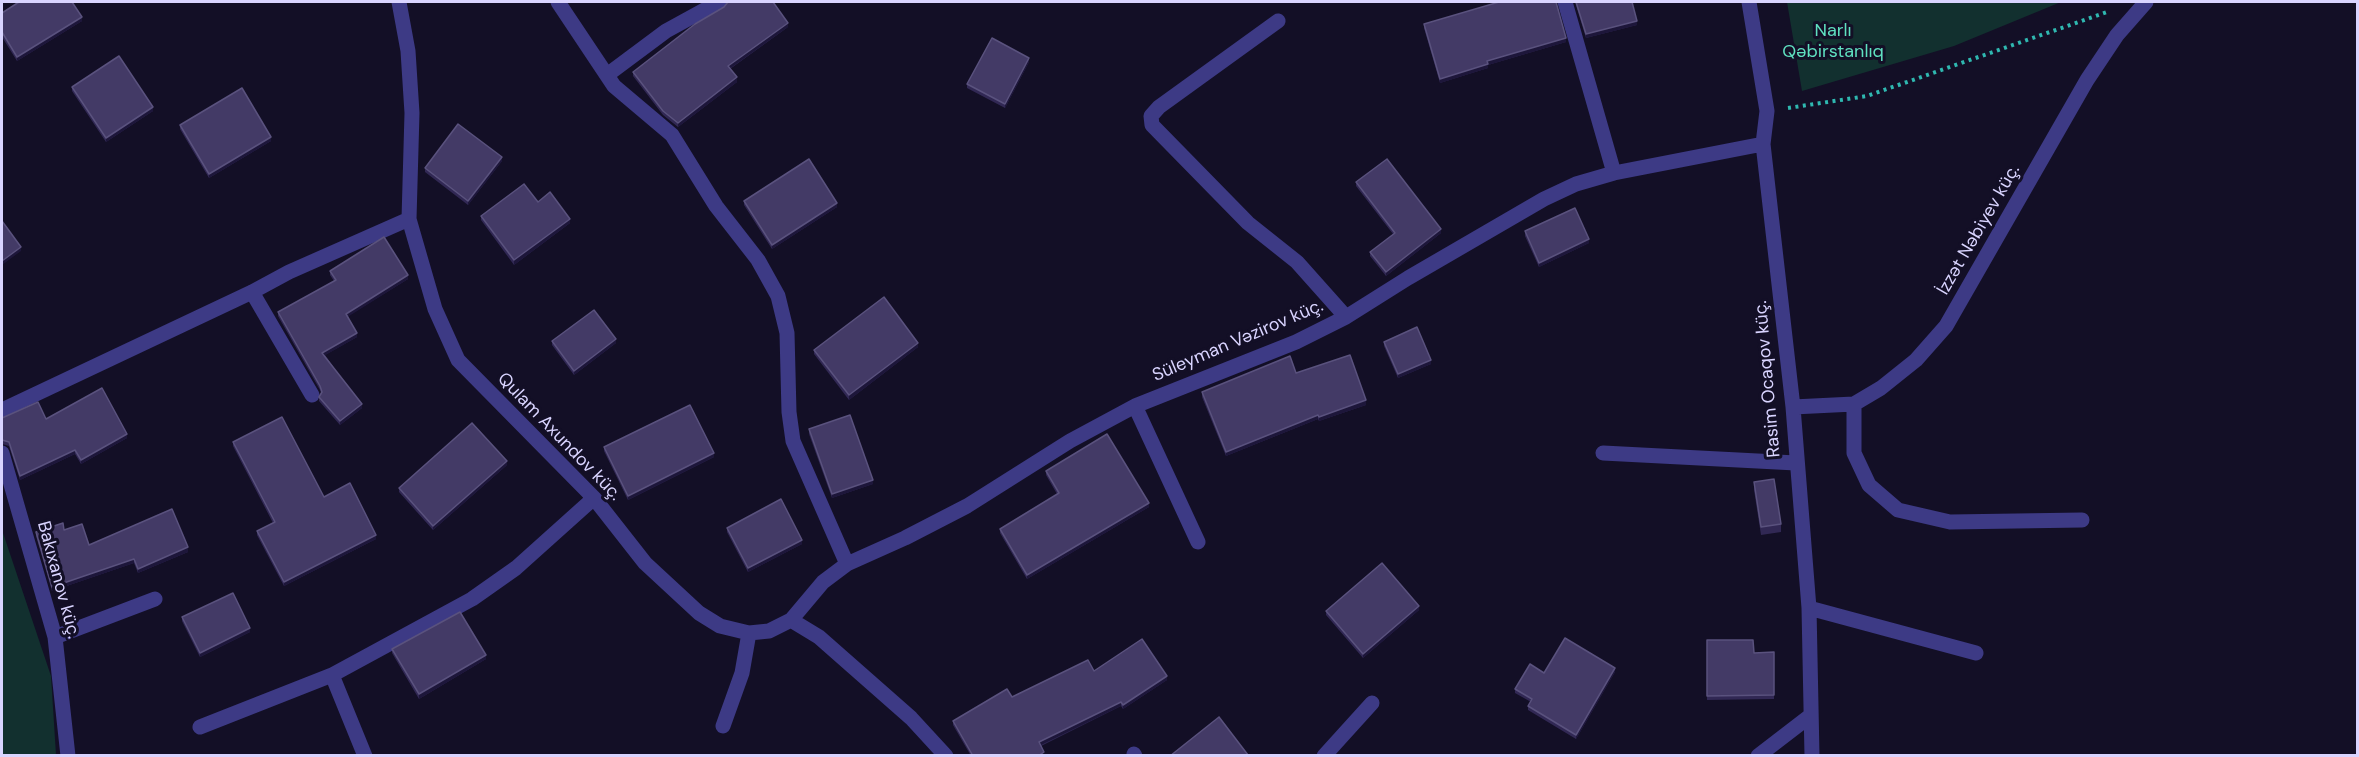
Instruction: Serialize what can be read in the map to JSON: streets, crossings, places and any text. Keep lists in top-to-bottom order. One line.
{"streets":{"street":["İzzət Nəbiyev küç.","Süleyman Vəzirov küç.","Rasim Ocaqov küç.","Qulam Axundov küç.","Bakıxanov küç."]},"crossings":[["İzzət Nəbiyev küç.","Rasim Ocaqov küç."],["Süleyman Vəzirov küç.","Rasim Ocaqov küç."],["Süleyman Vəzirov küç.","Qulam Axundov küç."]],"parks":["Narlı Qəbirstanlıq"]}
